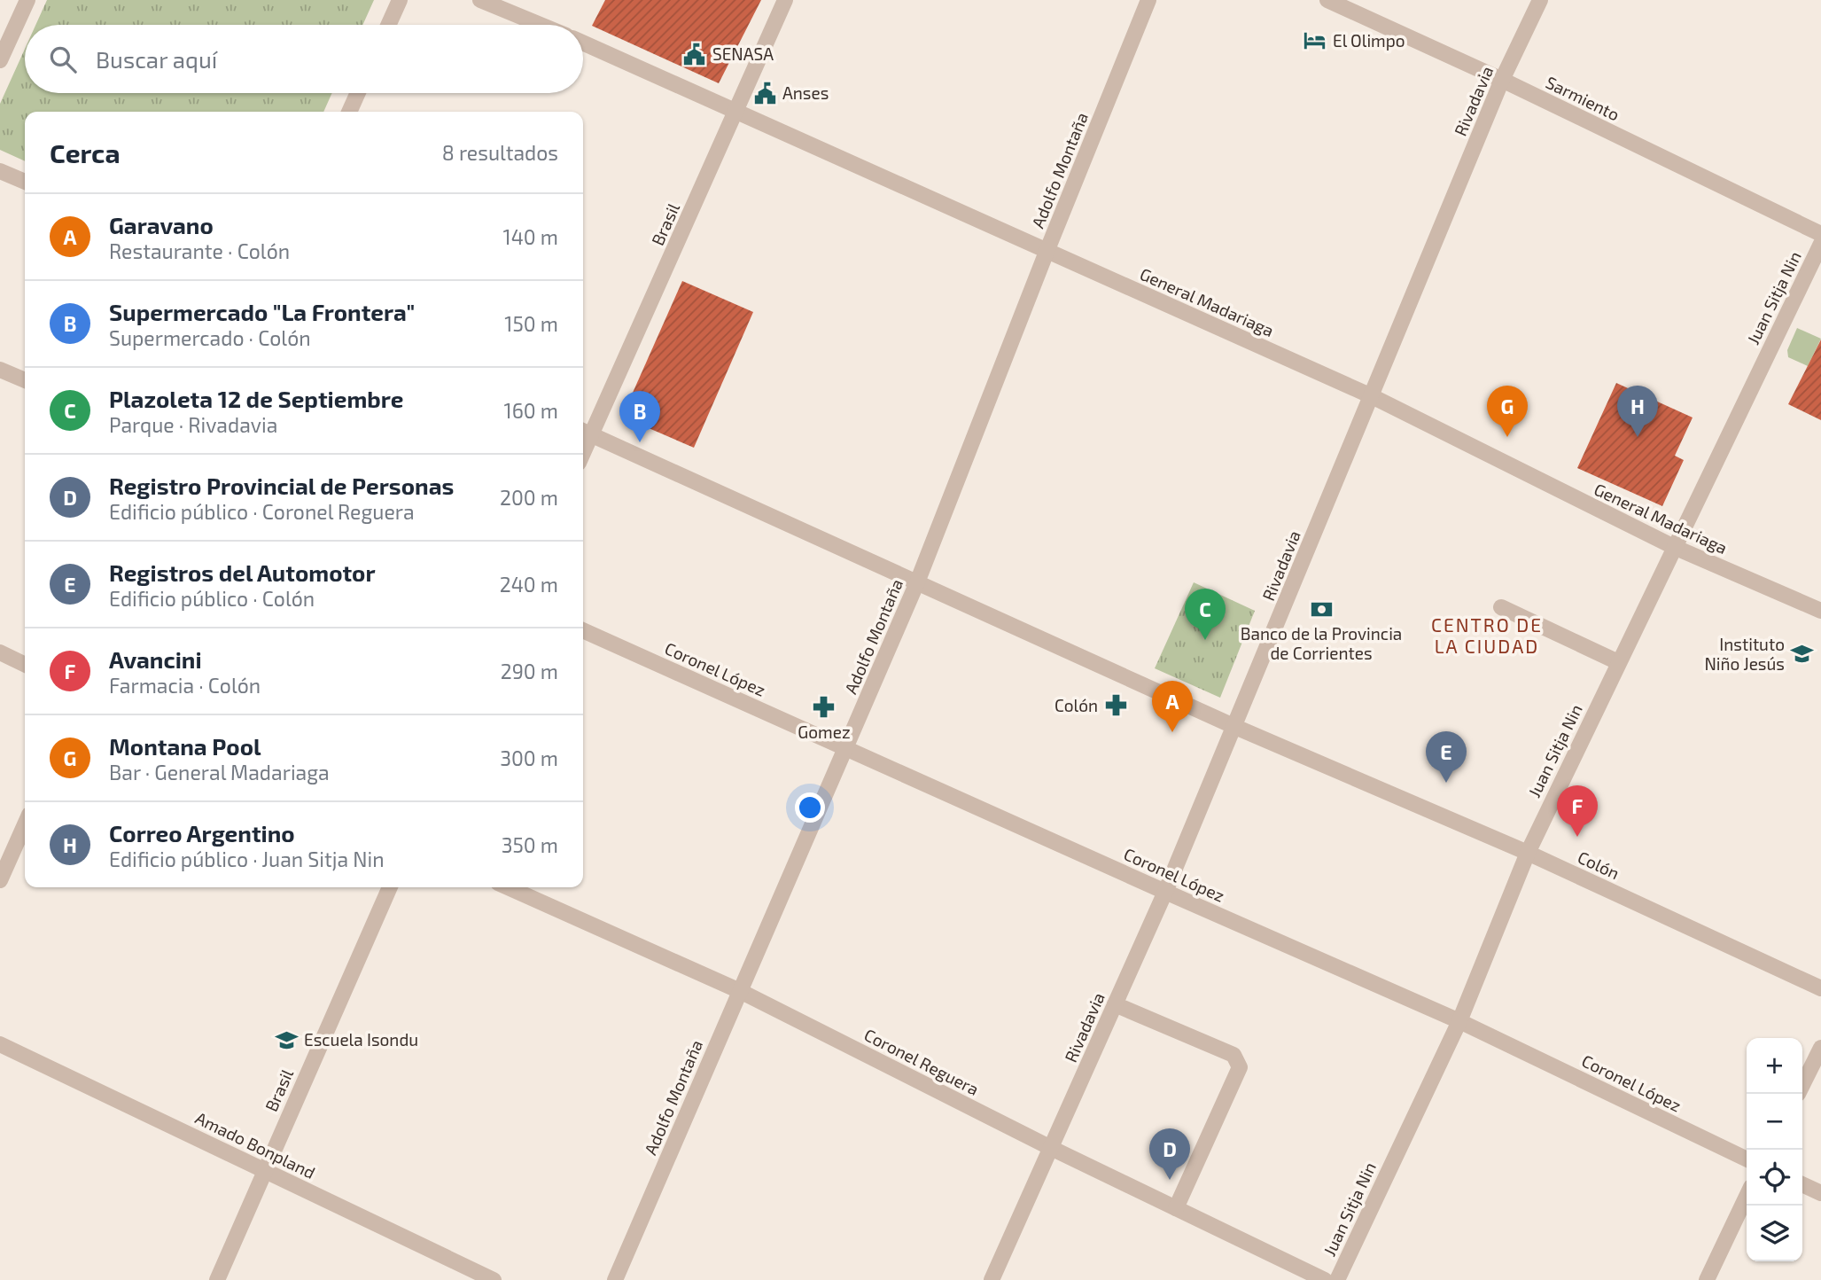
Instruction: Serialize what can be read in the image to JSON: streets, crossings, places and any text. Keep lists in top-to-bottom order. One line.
{"streets":{"street":["Sarmiento","Rivadavia","Adolfo Montaña","Brasil","Juan Sitja Nin","General Madariaga","Coronel López","Colón","Coronel Reguera","Amado Bonpland"]},"crossings":[["Sarmiento","Rivadavia"],["Rivadavia","General Madariaga"],["Rivadavia","Coronel López"],["Rivadavia","Colón"],["Rivadavia","Coronel Reguera"],["Adolfo Montaña","General Madariaga"],["Adolfo Montaña","Coronel López"],["Adolfo Montaña","Colón"],["Adolfo Montaña","Coronel Reguera"],["Brasil","General Madariaga"],["Brasil","Colón"],["Brasil","Amado Bonpland"],["Juan Sitja Nin","General Madariaga"],["Juan Sitja Nin","Coronel López"],["Juan Sitja Nin","Colón"]],"districts":["CENTRO DE LA CIUDAD"],"places":{"hotel":["El Olimpo"],"public building":["SENASA","Anses"],"bank":["Banco de la Provincia de Corrientes"],"school or university":["Instituto Niño Jesús","Escuela Isondu"],"pharmacy":["Colón","Gomez"]},"page":{"search":"Buscar aquí","heading":["Cerca","8 resultados"],"list":[{"mark":"A","name":"Garavano","note":"Restaurante · Colón","value":"140 m"},{"mark":"B","name":"Supermercado \"La Frontera\"","note":"Supermercado · Colón","value":"150 m"},{"mark":"C","name":"Plazoleta 12 de Septiembre","note":"Parque · Rivadavia","value":"160 m"},{"mark":"D","name":"Registro Provincial de Personas","note":"Edificio público · Coronel Reguera","value":"200 m"},{"mark":"E","name":"Registros del Automotor","note":"Edificio público · Colón","value":"240 m"},{"mark":"F","name":"Avancini","note":"Farmacia · Colón","value":"290 m"},{"mark":"G","name":"Montana Pool","note":"Bar · General Madariaga","value":"300 m"},{"mark":"H","name":"Correo Argentino","note":"Edificio público · Juan Sitja Nin","value":"350 m"}],"pins":["G","H","B","C","A","E","F","D"],"map_buttons":["+","−"]}}
